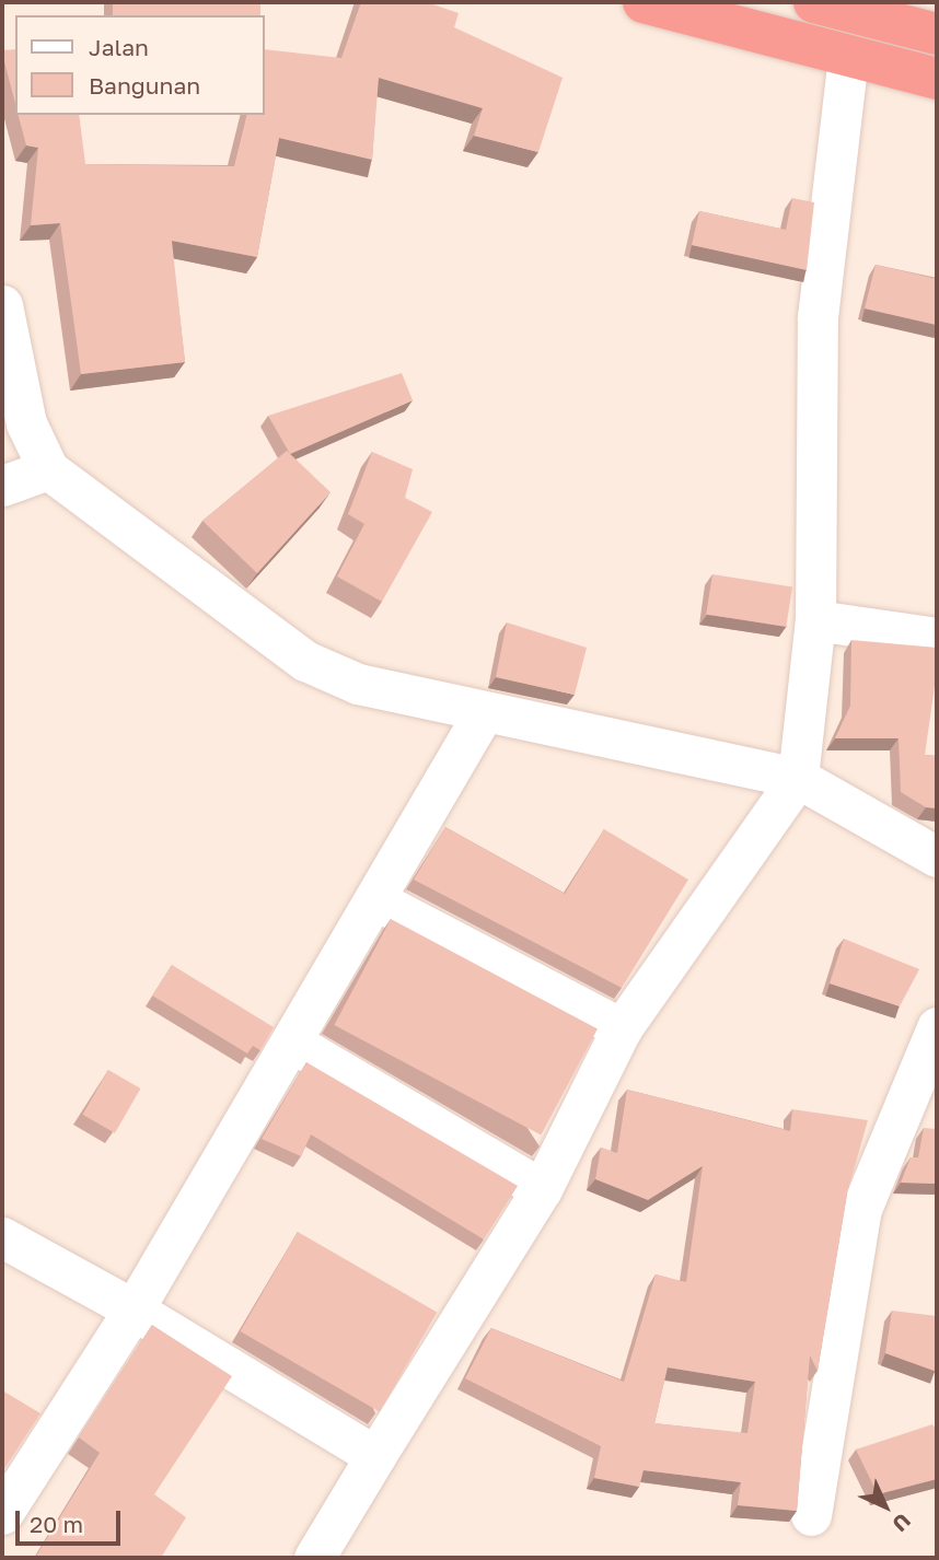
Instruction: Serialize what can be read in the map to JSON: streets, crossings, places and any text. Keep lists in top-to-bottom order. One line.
{"legend":["Jalan","Bangunan"],"scale_bar":"20 m","north":"bottom right"}
